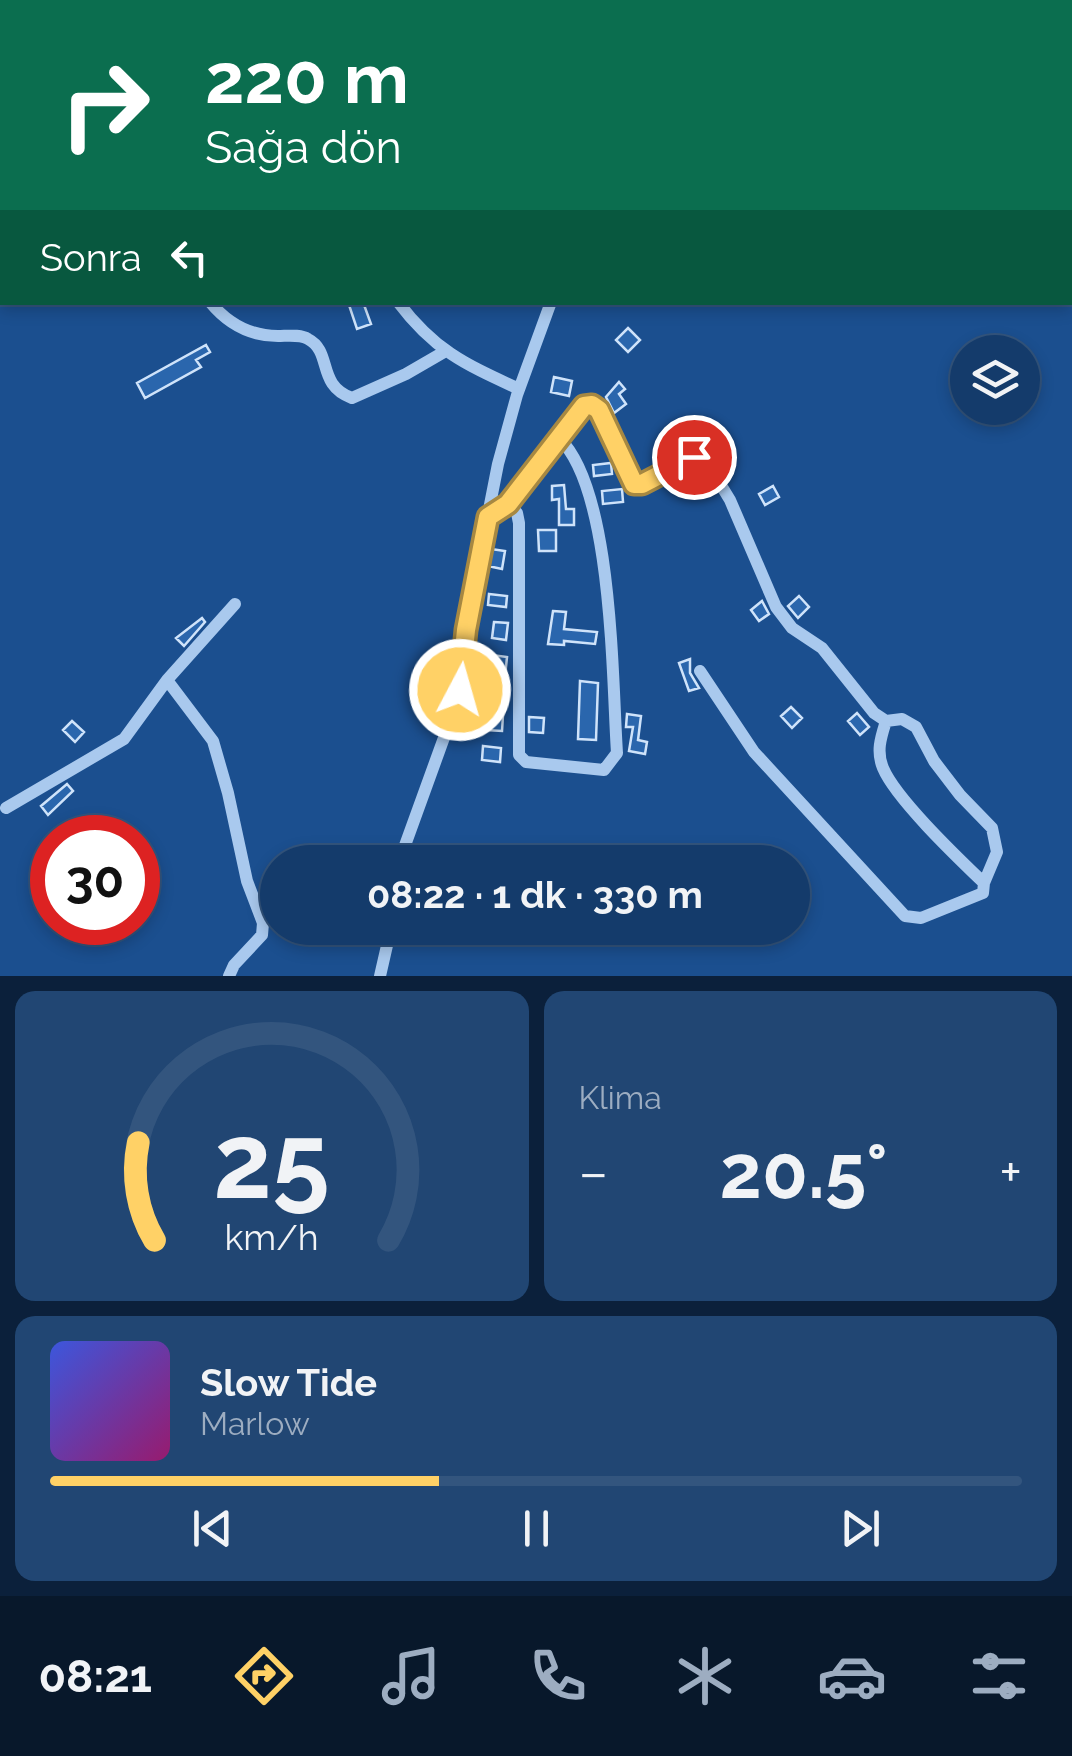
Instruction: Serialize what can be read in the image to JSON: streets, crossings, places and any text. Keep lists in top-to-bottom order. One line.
{"page":{"turn":["220 m","Sağa dön"],"then":"Sonra","limit":"30","trip":"08:22 · 1 dk · 330 m","tile":"Klima","heat":["−","20.5°","+"],"song":["Slow Tide","Marlow"],"tabs":"08:21","gauge":["25","km/h"]}}
